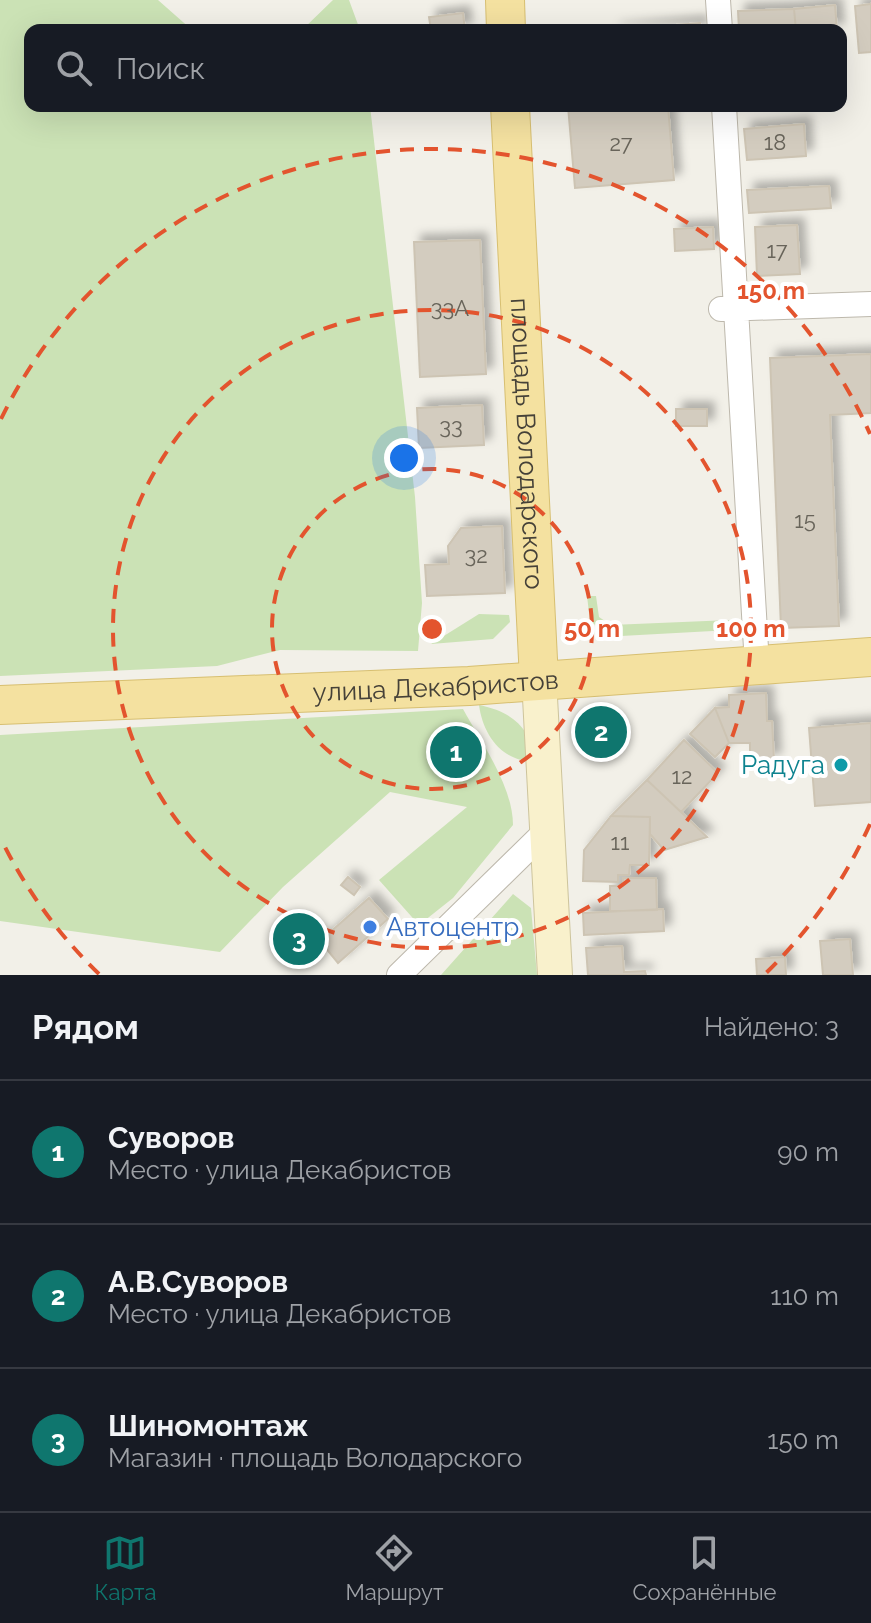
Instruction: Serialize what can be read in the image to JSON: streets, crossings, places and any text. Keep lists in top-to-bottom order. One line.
{"streets":{"main road":["площадь Володарского","улица Декабристов"]},"crossings":[["площадь Володарского","улица Декабристов"]],"places":["Радуга","Автоцентр"],"house_numbers":["18","27","17","33А","33","15","32","12","11"],"page":{"search":"Поиск","pins":["2","1","3"],"heading":["Рядом","Найдено: 3"],"list":[{"mark":"1","name":"Суворов","note":"Место · улица Декабристов","value":"90 m"},{"mark":"2","name":"А.В.Суворов","note":"Место · улица Декабристов","value":"110 m"},{"mark":"3","name":"Шиномонтаж","note":"Магазин · площадь Володарского","value":"150 m"}],"nav":["Карта","Маршрут","Сохранённые"]},"rings":["150 m","50 m","100 m"]}
